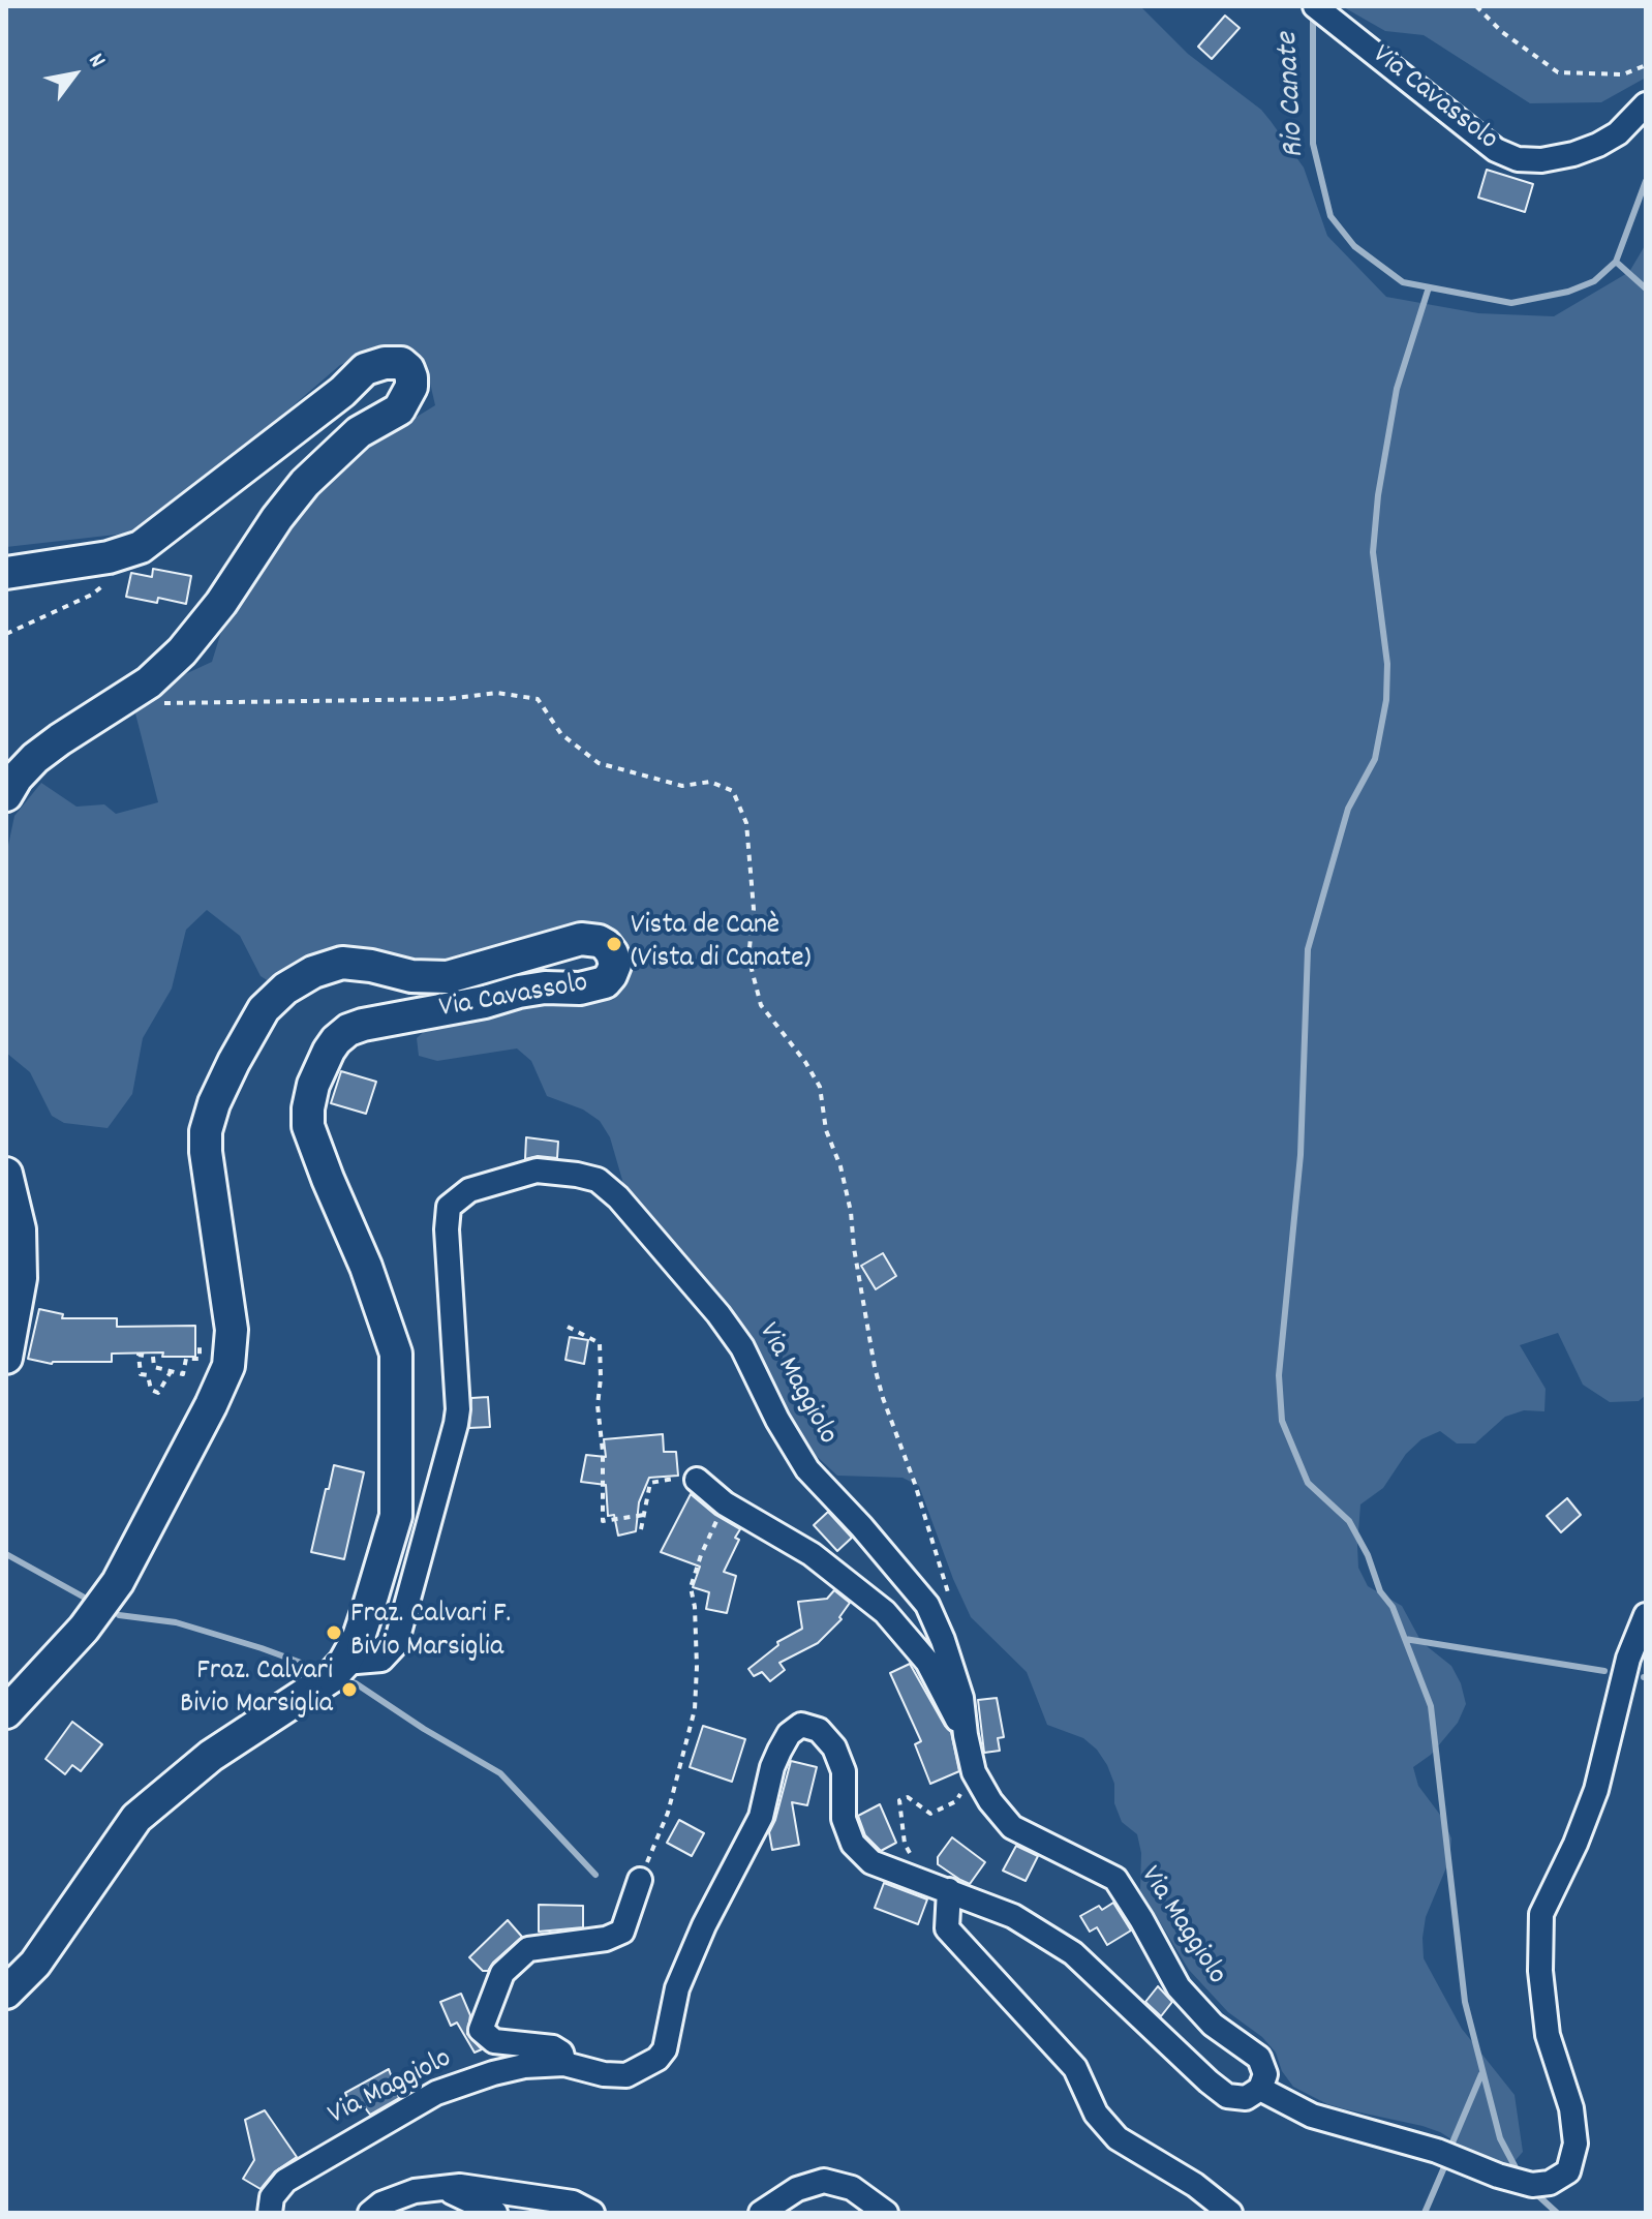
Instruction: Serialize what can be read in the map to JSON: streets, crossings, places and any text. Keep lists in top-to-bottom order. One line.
{"streets":{"main road":["Via Cavassolo"],"street":["Via Maggiolo"]},"crossings":[["Via Cavassolo","Via Maggiolo"]],"water":["Rio Canate"],"places":["Vista de Canè (Vista di Canate)","Fraz. Calvari F. Bivio Marsiglia","Fraz. Calvari Bivio Marsiglia"],"north":"top right"}
